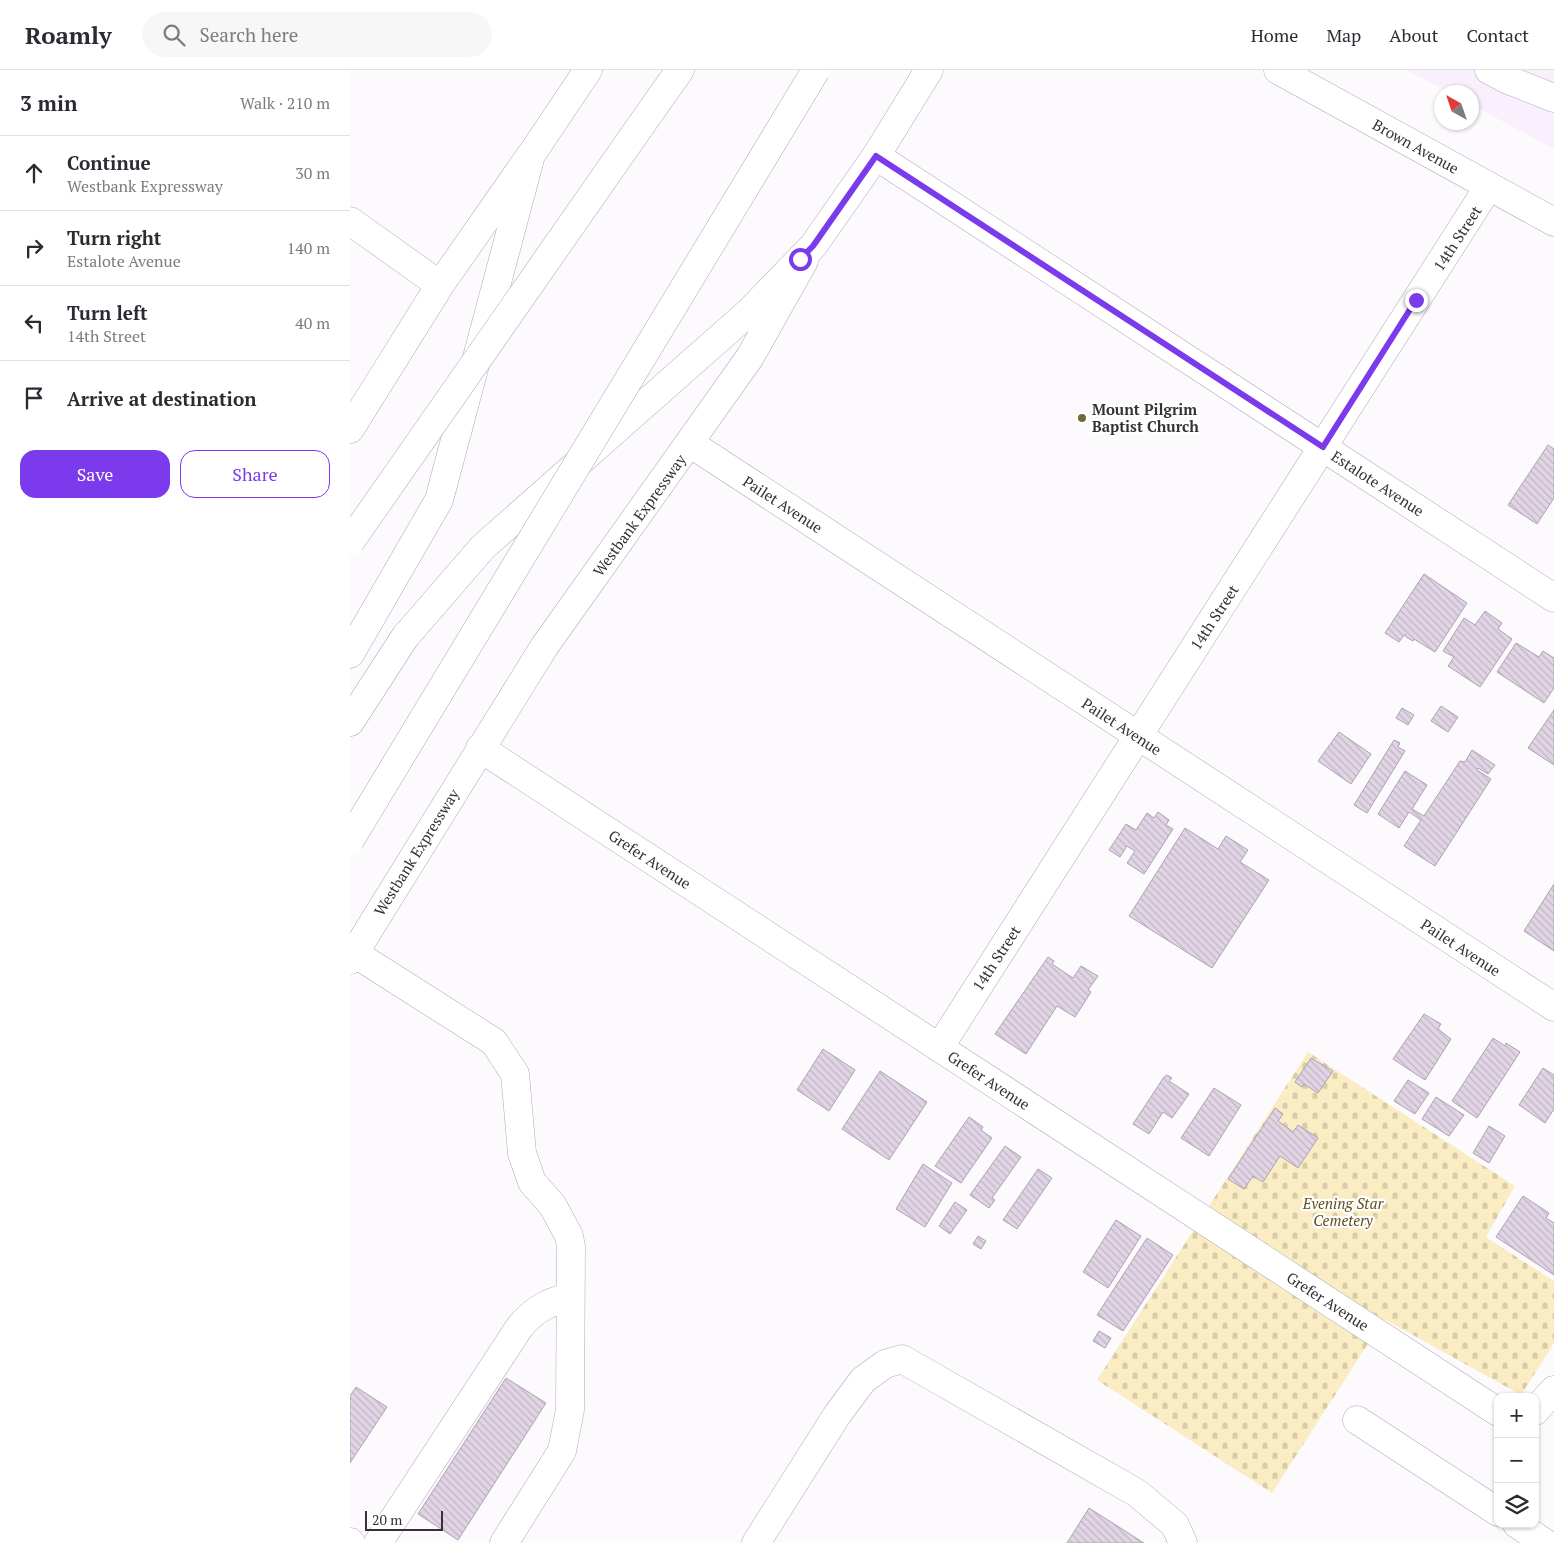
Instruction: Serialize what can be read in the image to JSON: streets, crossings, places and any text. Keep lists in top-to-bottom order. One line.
{"streets":{"main road":["Brown Avenue","14th Street","Estalote Avenue","Pailet Avenue","Westbank Expressway","Grefer Avenue"]},"crossings":[["Brown Avenue","14th Street"],["14th Street","Estalote Avenue"],["14th Street","Pailet Avenue"],["14th Street","Grefer Avenue"],["Estalote Avenue","Westbank Expressway"],["Pailet Avenue","Westbank Expressway"],["Westbank Expressway","Grefer Avenue"]],"parks":["Evening Star Cemetery"],"places":["Mount Pilgrim Baptist Church"],"scale_bar":"20 m","north":"top left","page":{"header":"Roamly","search":"Search here","nav":["Home","Map","About","Contact"],"heading":["3 min","Walk · 210 m"],"list":[["Continue","Westbank Expressway","30 m"],["Turn right","Estalote Avenue","140 m"],["Turn left","14th Street","40 m"],"Arrive at destination"],"buttons":["Save","Share"],"map_buttons":["+","−"],"scale":"20 m"}}
